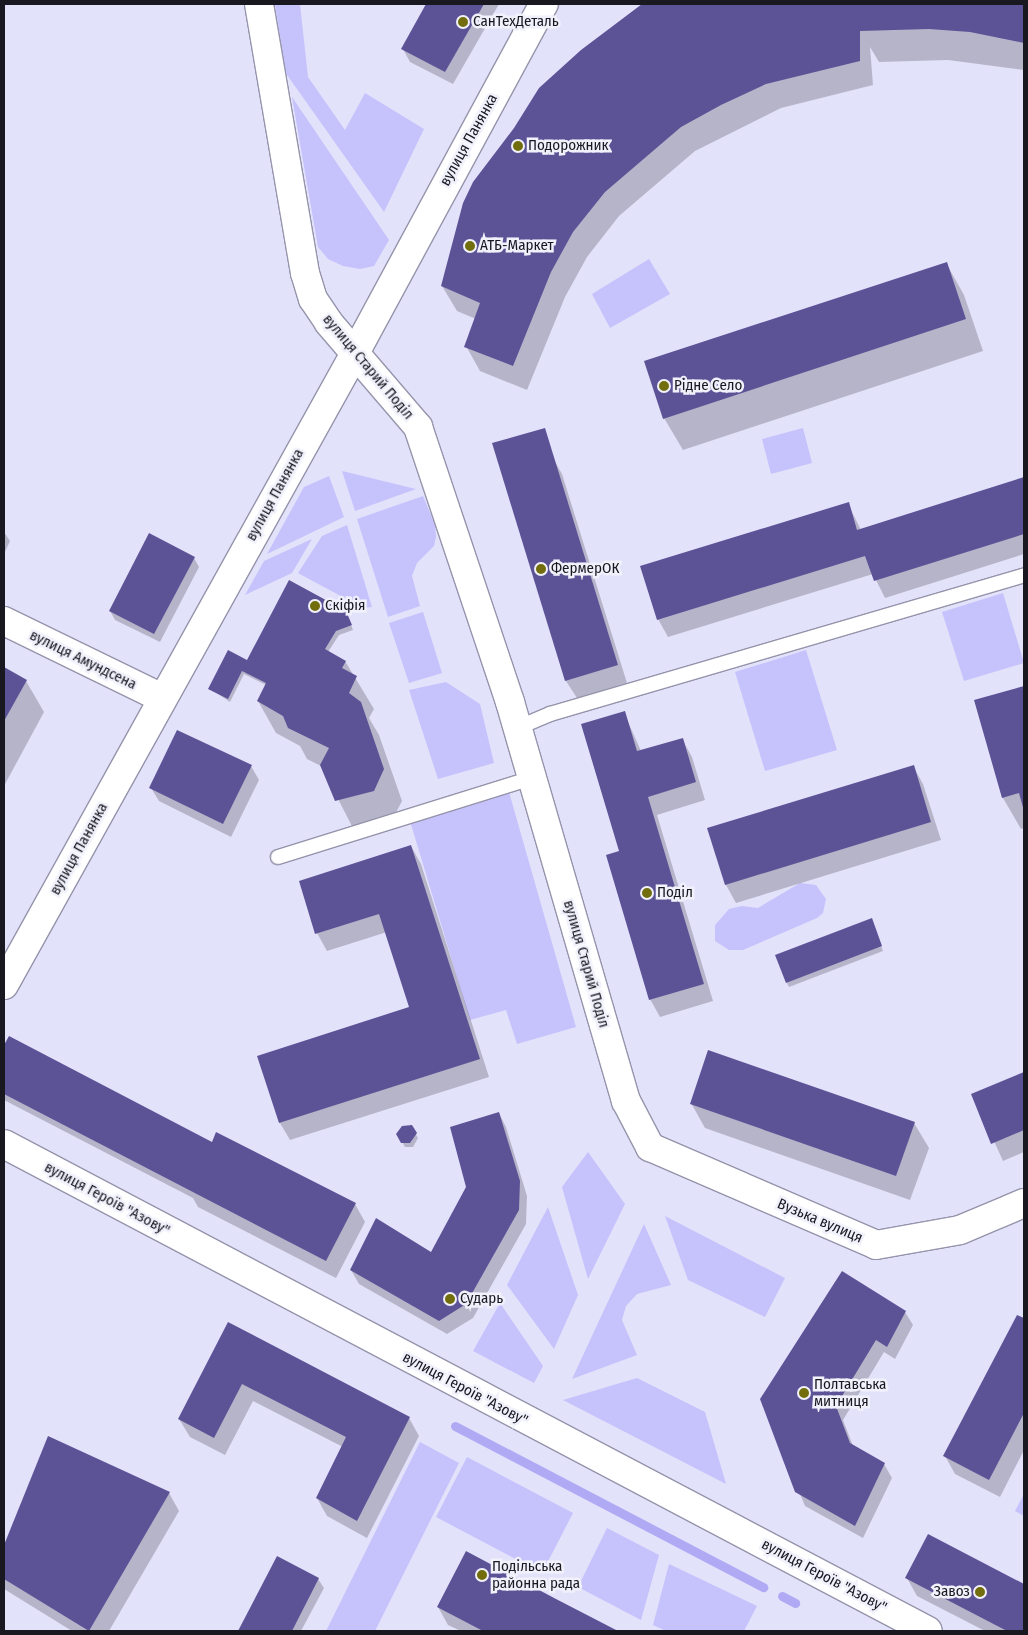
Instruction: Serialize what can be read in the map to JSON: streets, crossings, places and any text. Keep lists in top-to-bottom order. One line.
{"streets":{"street":["вулиця Панянка","вулиця Старий Поділ","вулиця Амундсена","вулиця Героїв \"Азову\"","Вузька вулиця"]},"crossings":[["вулиця Панянка","вулиця Старий Поділ"],["вулиця Панянка","вулиця Амундсена"],["вулиця Старий Поділ","Вузька вулиця"]],"places":["СанТехДеталь","Подорожник","АТБ-Маркет","Рідне Село","ФермерОК","Скіфія","Поділ","Сударь","Полтавська митниця","Подільська районна рада","Завоз"]}
